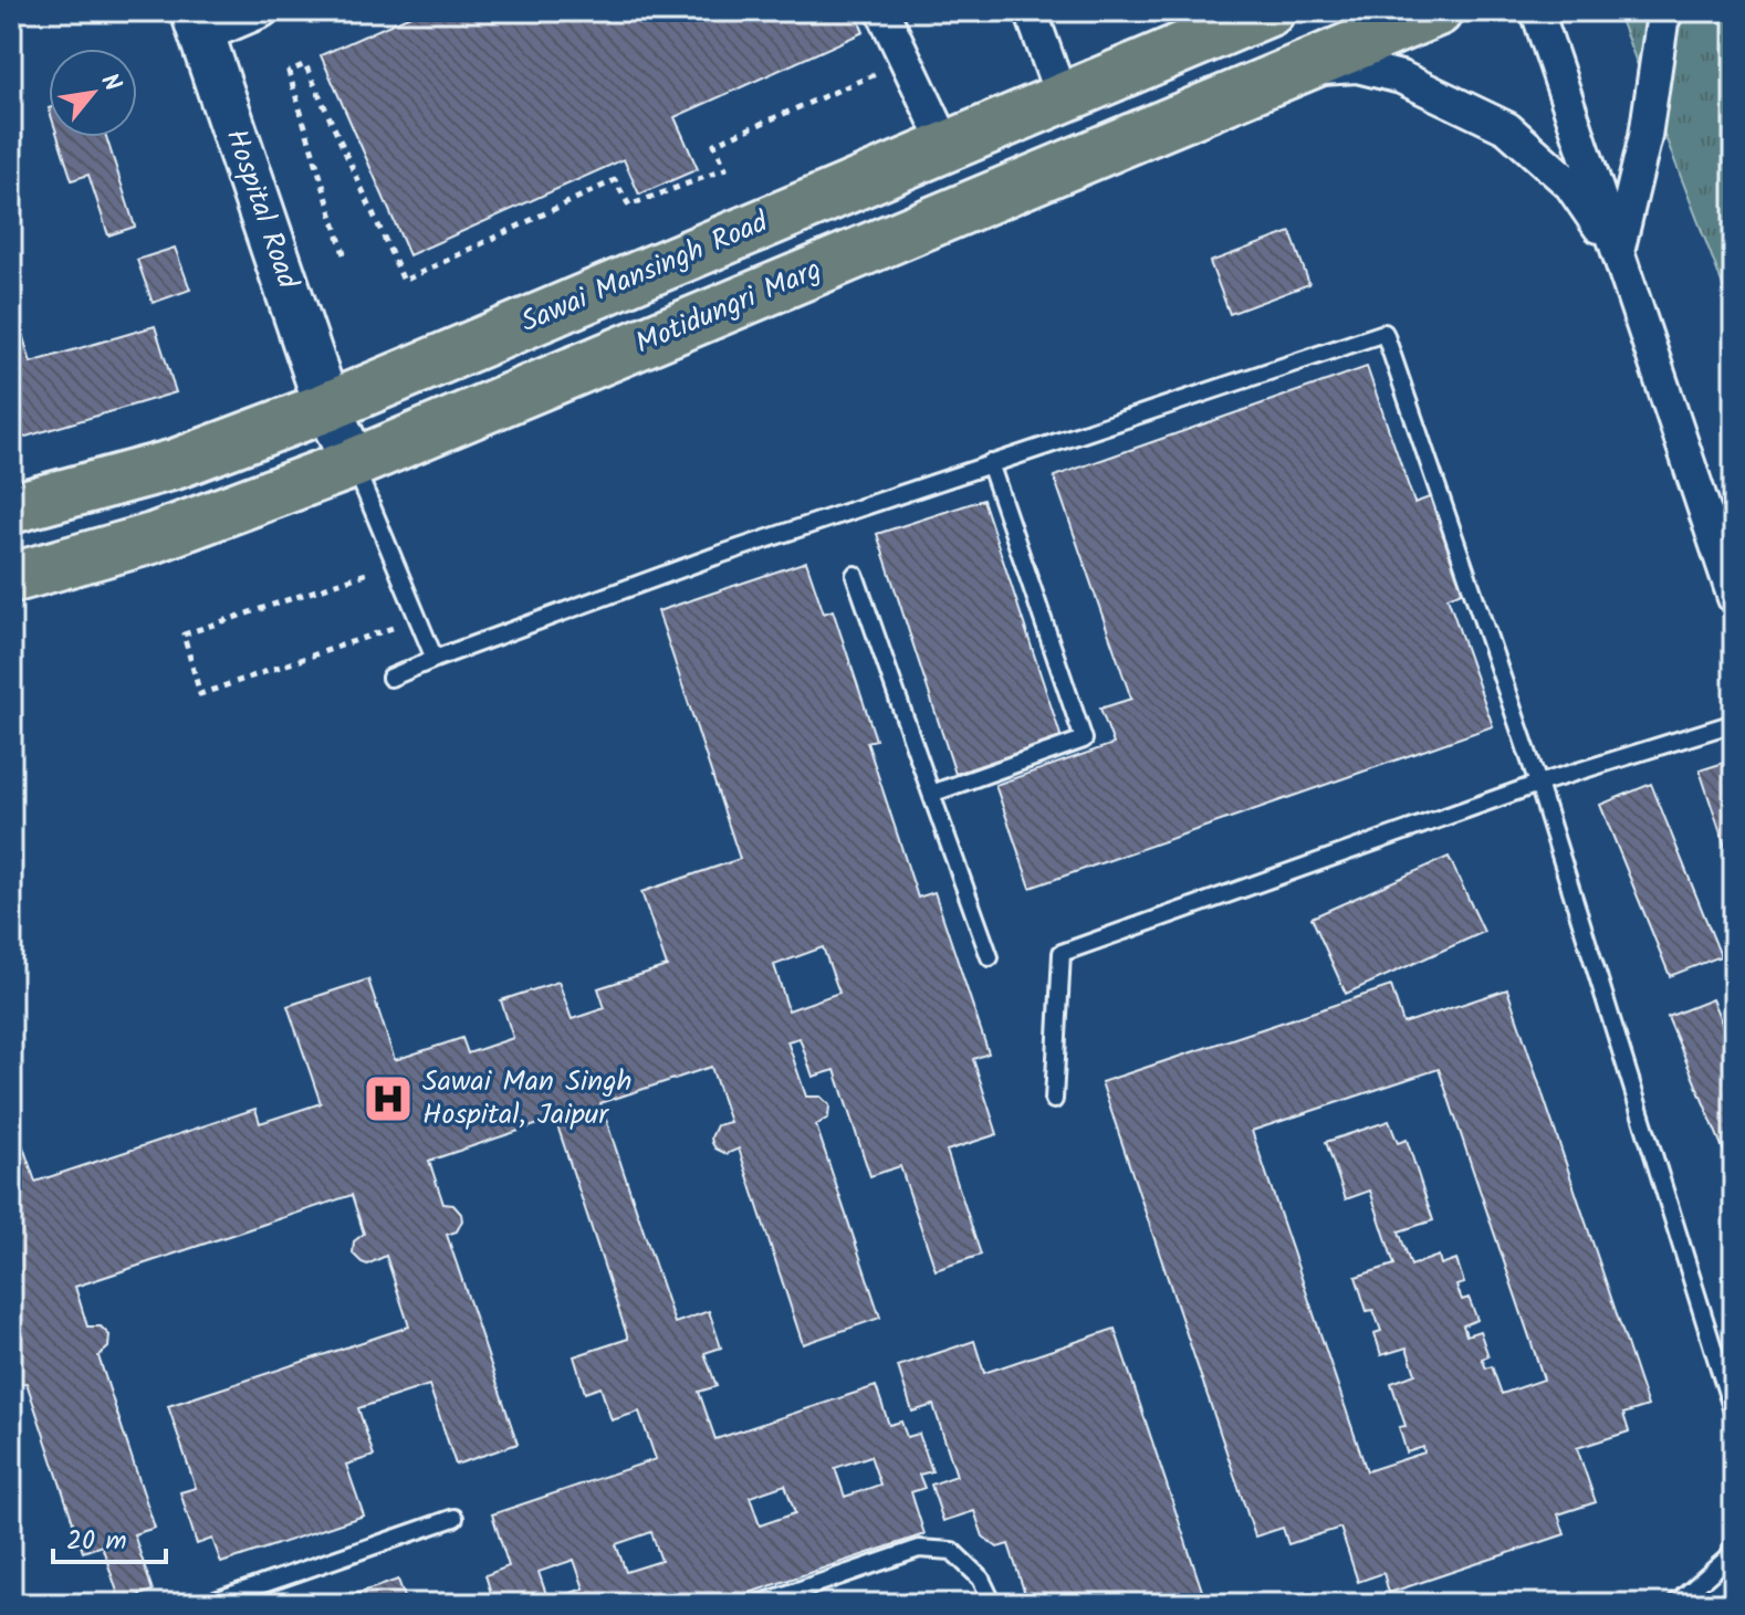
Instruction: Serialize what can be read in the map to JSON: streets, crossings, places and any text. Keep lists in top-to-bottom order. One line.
{"streets":{"main road":["Sawai Mansingh Road","Motidungri Marg"],"street":["Hospital Road"]},"crossings":[["Hospital Road","Sawai Mansingh Road"],["Hospital Road","Motidungri Marg"]],"places":{"hospital":["Sawai Man Singh Hospital, Jaipur"]},"scale_bar":"20 m","north":"top right"}
